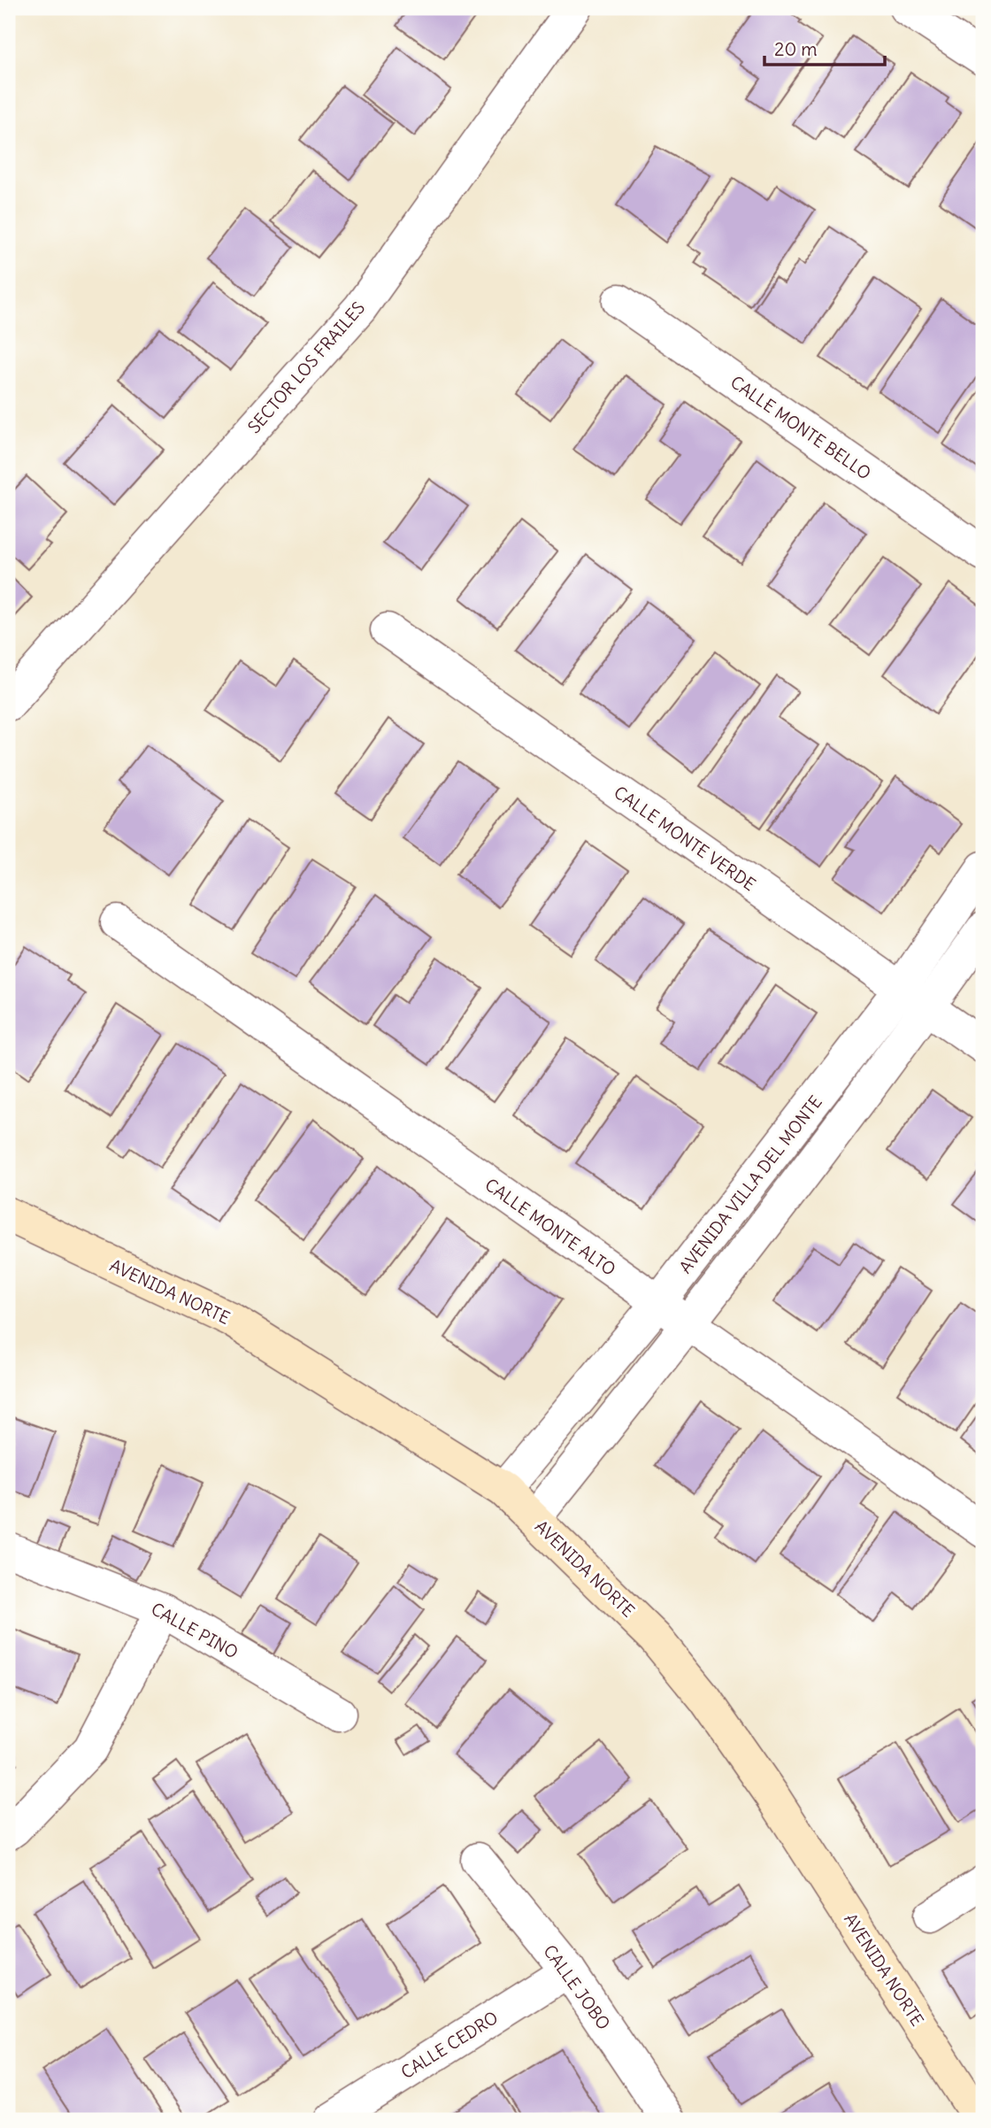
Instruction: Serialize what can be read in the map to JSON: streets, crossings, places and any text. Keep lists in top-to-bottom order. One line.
{"streets":{"street":["SECTOR LOS FRAILES","CALLE MONTE BELLO","CALLE MONTE VERDE","AVENIDA VILLA DEL MONTE","CALLE MONTE ALTO","AVENIDA NORTE","CALLE PINO","CALLE JOBO","CALLE CEDRO"]},"crossings":[["CALLE MONTE VERDE","AVENIDA VILLA DEL MONTE"],["AVENIDA VILLA DEL MONTE","CALLE MONTE ALTO"],["AVENIDA VILLA DEL MONTE","AVENIDA NORTE"],["CALLE JOBO","CALLE CEDRO"]],"scale_bar":"20 m"}
